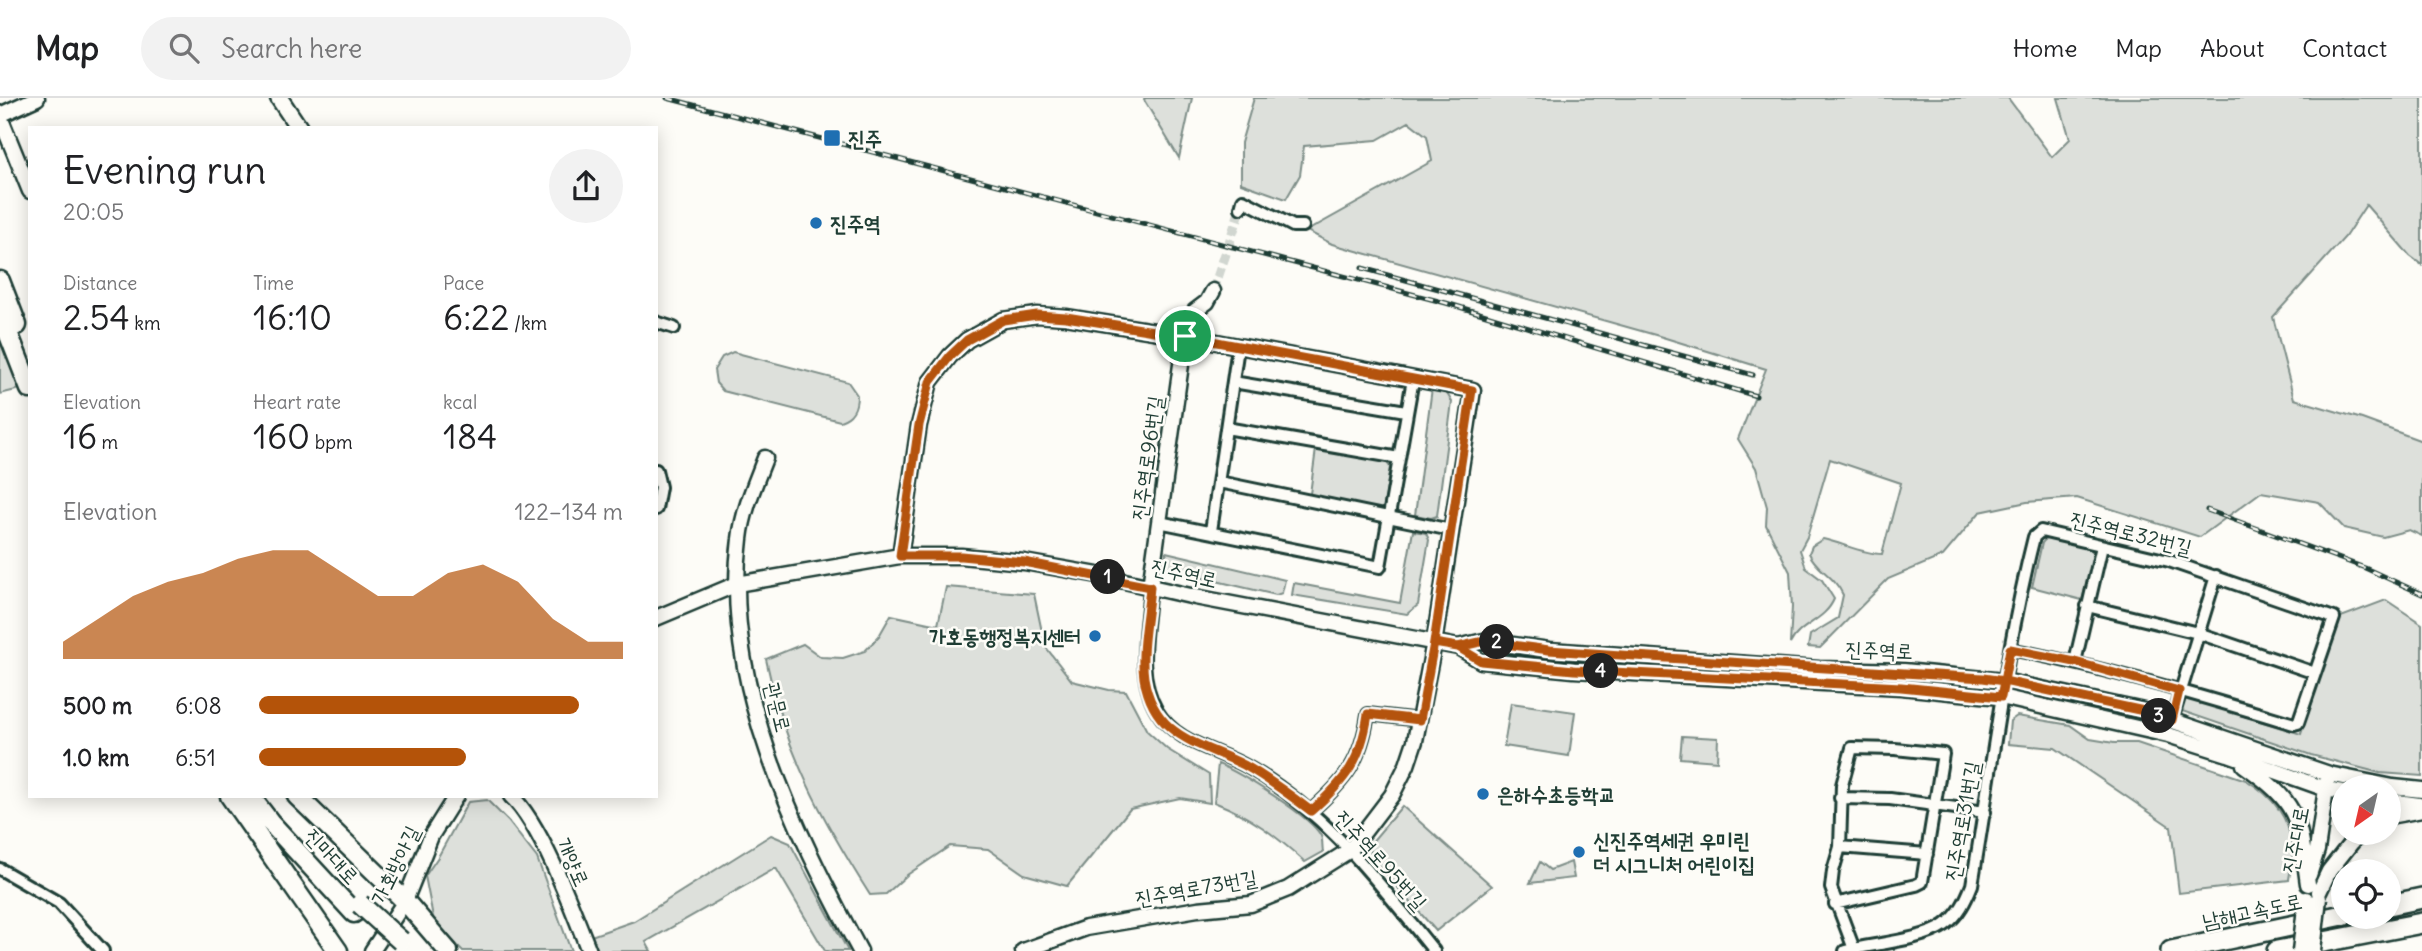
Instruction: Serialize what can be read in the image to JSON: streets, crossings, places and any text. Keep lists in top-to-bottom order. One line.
{"streets":{"highway":["진마대로","남해고속도로"],"street":["진주역로96번길","진주역로32번길","진주역로","관문로","진주역로31번길","진주대로","진주역로95번길","개양로","가호방아길","진주역로73번길"]},"crossings":[["진주역로96번길","진주역로"],["진주역로96번길","진주역로95번길"],["진주역로32번길","진주역로"],["진주역로32번길","진주역로31번길"],["진주역로","관문로"],["진주역로","진주역로31번길"],["진주역로","진주대로"],["진주역로","진주역로95번길"],["진주역로","진주역로73번길"],["진주역로95번길","진주역로73번길"]],"places":{"transit":["진주"],"other":["진주역","가호동행정복지센터","은하수초등학교","신진주역세권 우미린 더 시그니처 어린이집"]},"north":"bottom left","page":{"header":"Map","search":"Search here","nav":["Home","Map","About","Contact"],"heading":["Evening run","20:05"],"stats":[["Distance","2.54 km"],["Time","16:10"],["Pace","6:22 /km"],["Elevation","16 m"],["Heart rate","160 bpm"],["kcal","184"]],"chart":["Elevation","122–134 m"],"pins":["1","2","4","3"],"list":[{"name":"500 m","note":"6:08"},{"name":"1.0 km","note":"6:51"}]}}
